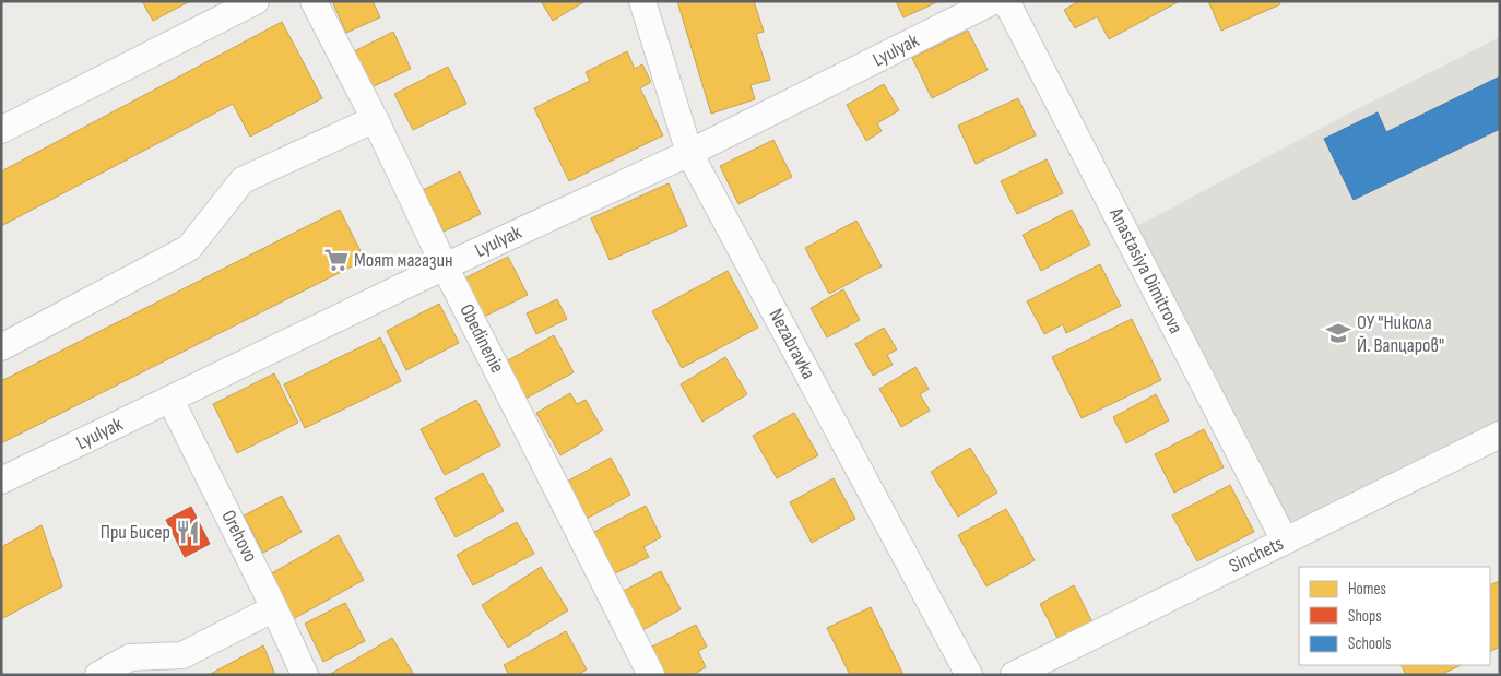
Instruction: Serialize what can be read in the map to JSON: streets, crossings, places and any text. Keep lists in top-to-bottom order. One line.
{"streets":{"street":["Lyulyak","Anastasiya Dimitrova","Obedinenie","Nezabravka","Orehovo","Sinchets"]},"crossings":[["Lyulyak","Obedinenie"],["Lyulyak","Nezabravka"],["Lyulyak","Orehovo"],["Anastasiya Dimitrova","Sinchets"]],"places":{"supermarket":["Моят магазин"],"school or university":["ОУ \"Никола Й. Вапцаров\""],"restaurant":["При Бисер"]},"legend":["Homes","Shops","Schools"]}
